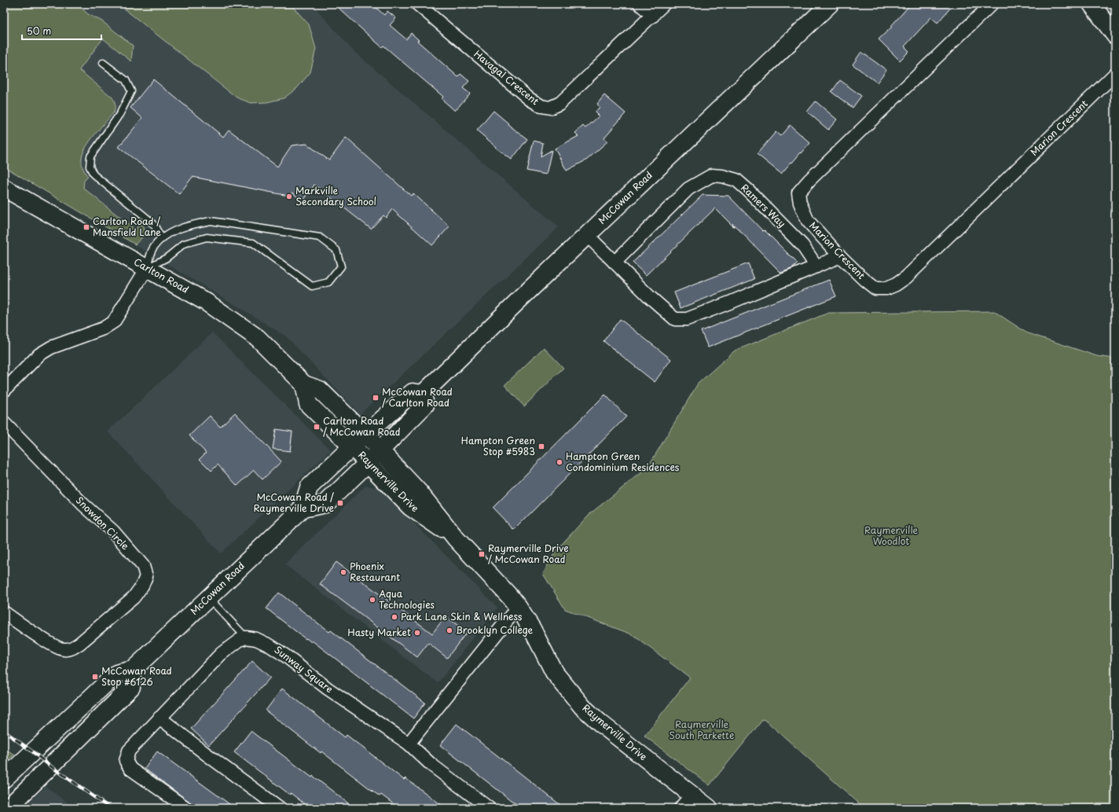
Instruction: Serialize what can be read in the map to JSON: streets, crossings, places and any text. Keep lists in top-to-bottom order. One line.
{"streets":{"main road":["McCowan Road","Carlton Road","Raymerville Drive"],"street":["Havagal Crescent","Marion Crescent","Ramers Way","Snowdon Circle","Sunway Square"]},"crossings":[["Carlton Road","Raymerville Drive"]],"parks":["Raymerville Woodlot","Raymerville South Parkette"],"places":{"other":["Markville Secondary School","Hampton Green Condominium Residences","Phoenix Restaurant","Aqua Technologies","Park Lane Skin & Wellness","Brooklyn College","Hasty Market"],"transit":["Carlton Road / Mansfield Lane","McCowan Road / Carlton Road","Carlton Road / McCowan Road","Hampton Green Stop #5983","McCowan Road / Raymerville Drive","Raymerville Drive / McCowan Road","McCowan Road Stop #6126"]},"scale_bar":"50 m"}
